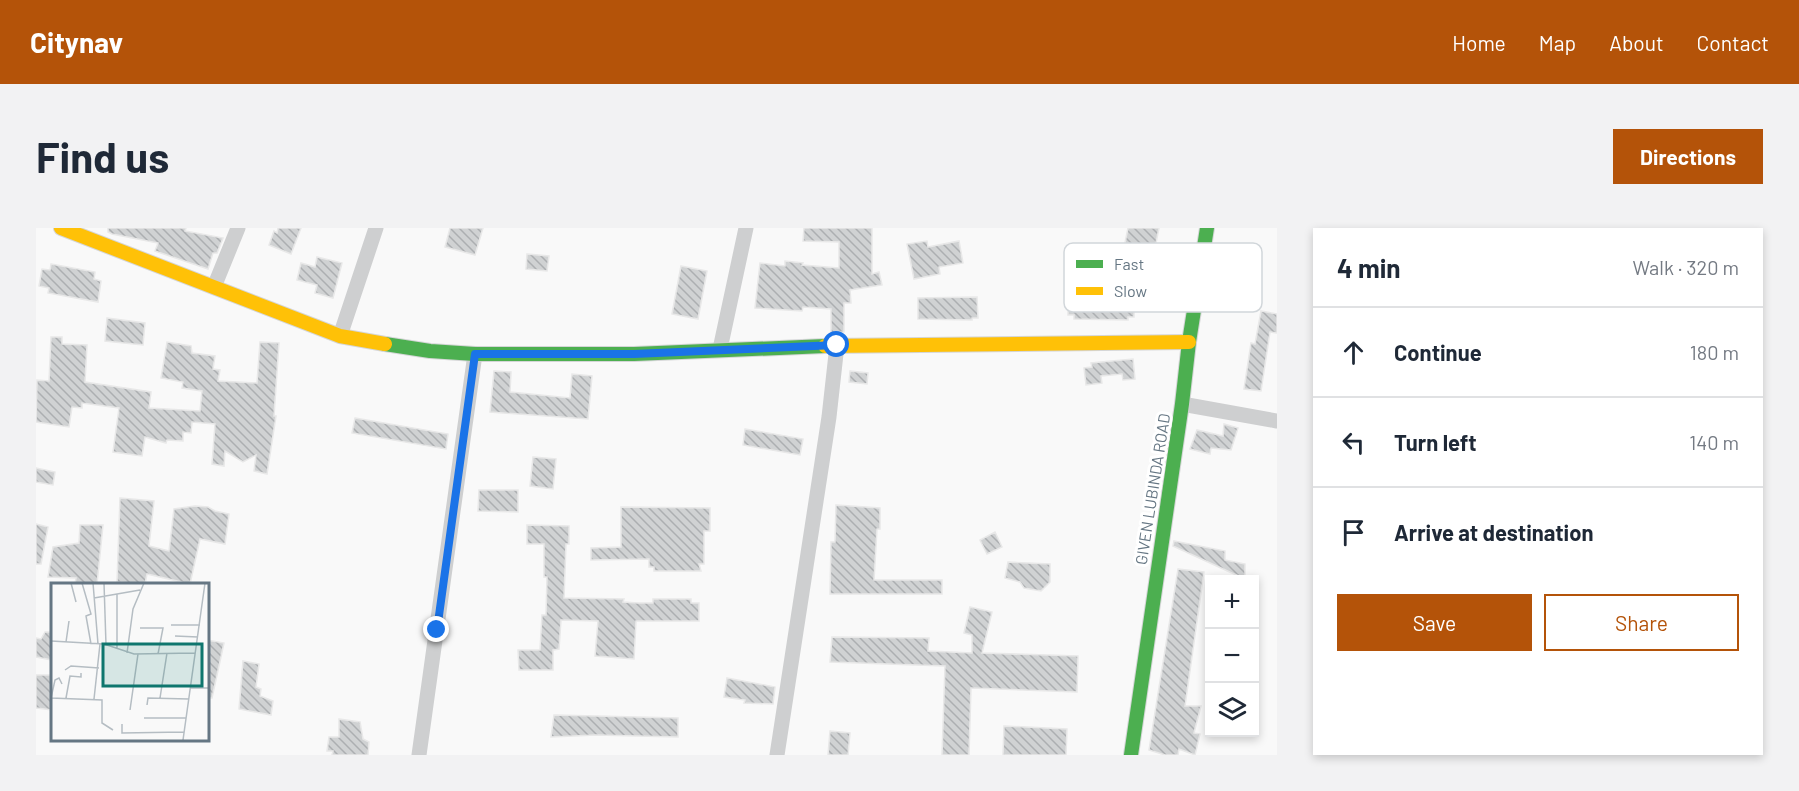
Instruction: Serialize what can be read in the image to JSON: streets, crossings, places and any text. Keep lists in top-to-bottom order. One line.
{"streets":{"street":["GIVEN LUBINDA ROAD"]},"legend":["Fast","Slow"],"page":{"header":"Citynav","nav":["Home","Map","About","Contact"],"buttons":["Directions",["Save","Share"]],"title":"Find us","heading":["4 min","Walk · 320 m"],"list":[["Continue","180 m"],["Turn left","140 m"],"Arrive at destination"],"map_buttons":["+","−"]}}
